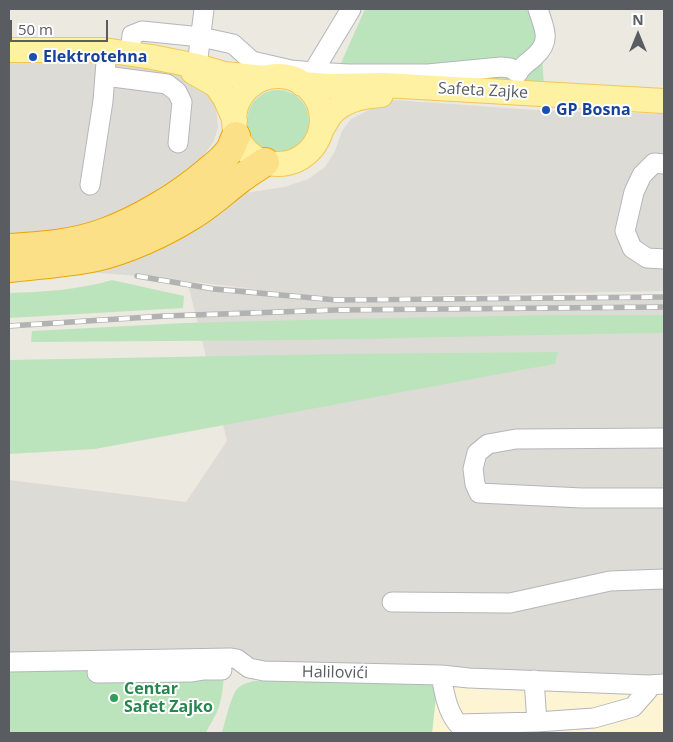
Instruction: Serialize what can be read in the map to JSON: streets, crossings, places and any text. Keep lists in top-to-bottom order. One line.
{"streets":{"main road":["Safeta Zajke"],"street":["Halilovići"]},"places":["Elektrotehna","GP Bosna","Centar Safet Zajko"],"scale_bar":"50 m","north":"top"}
